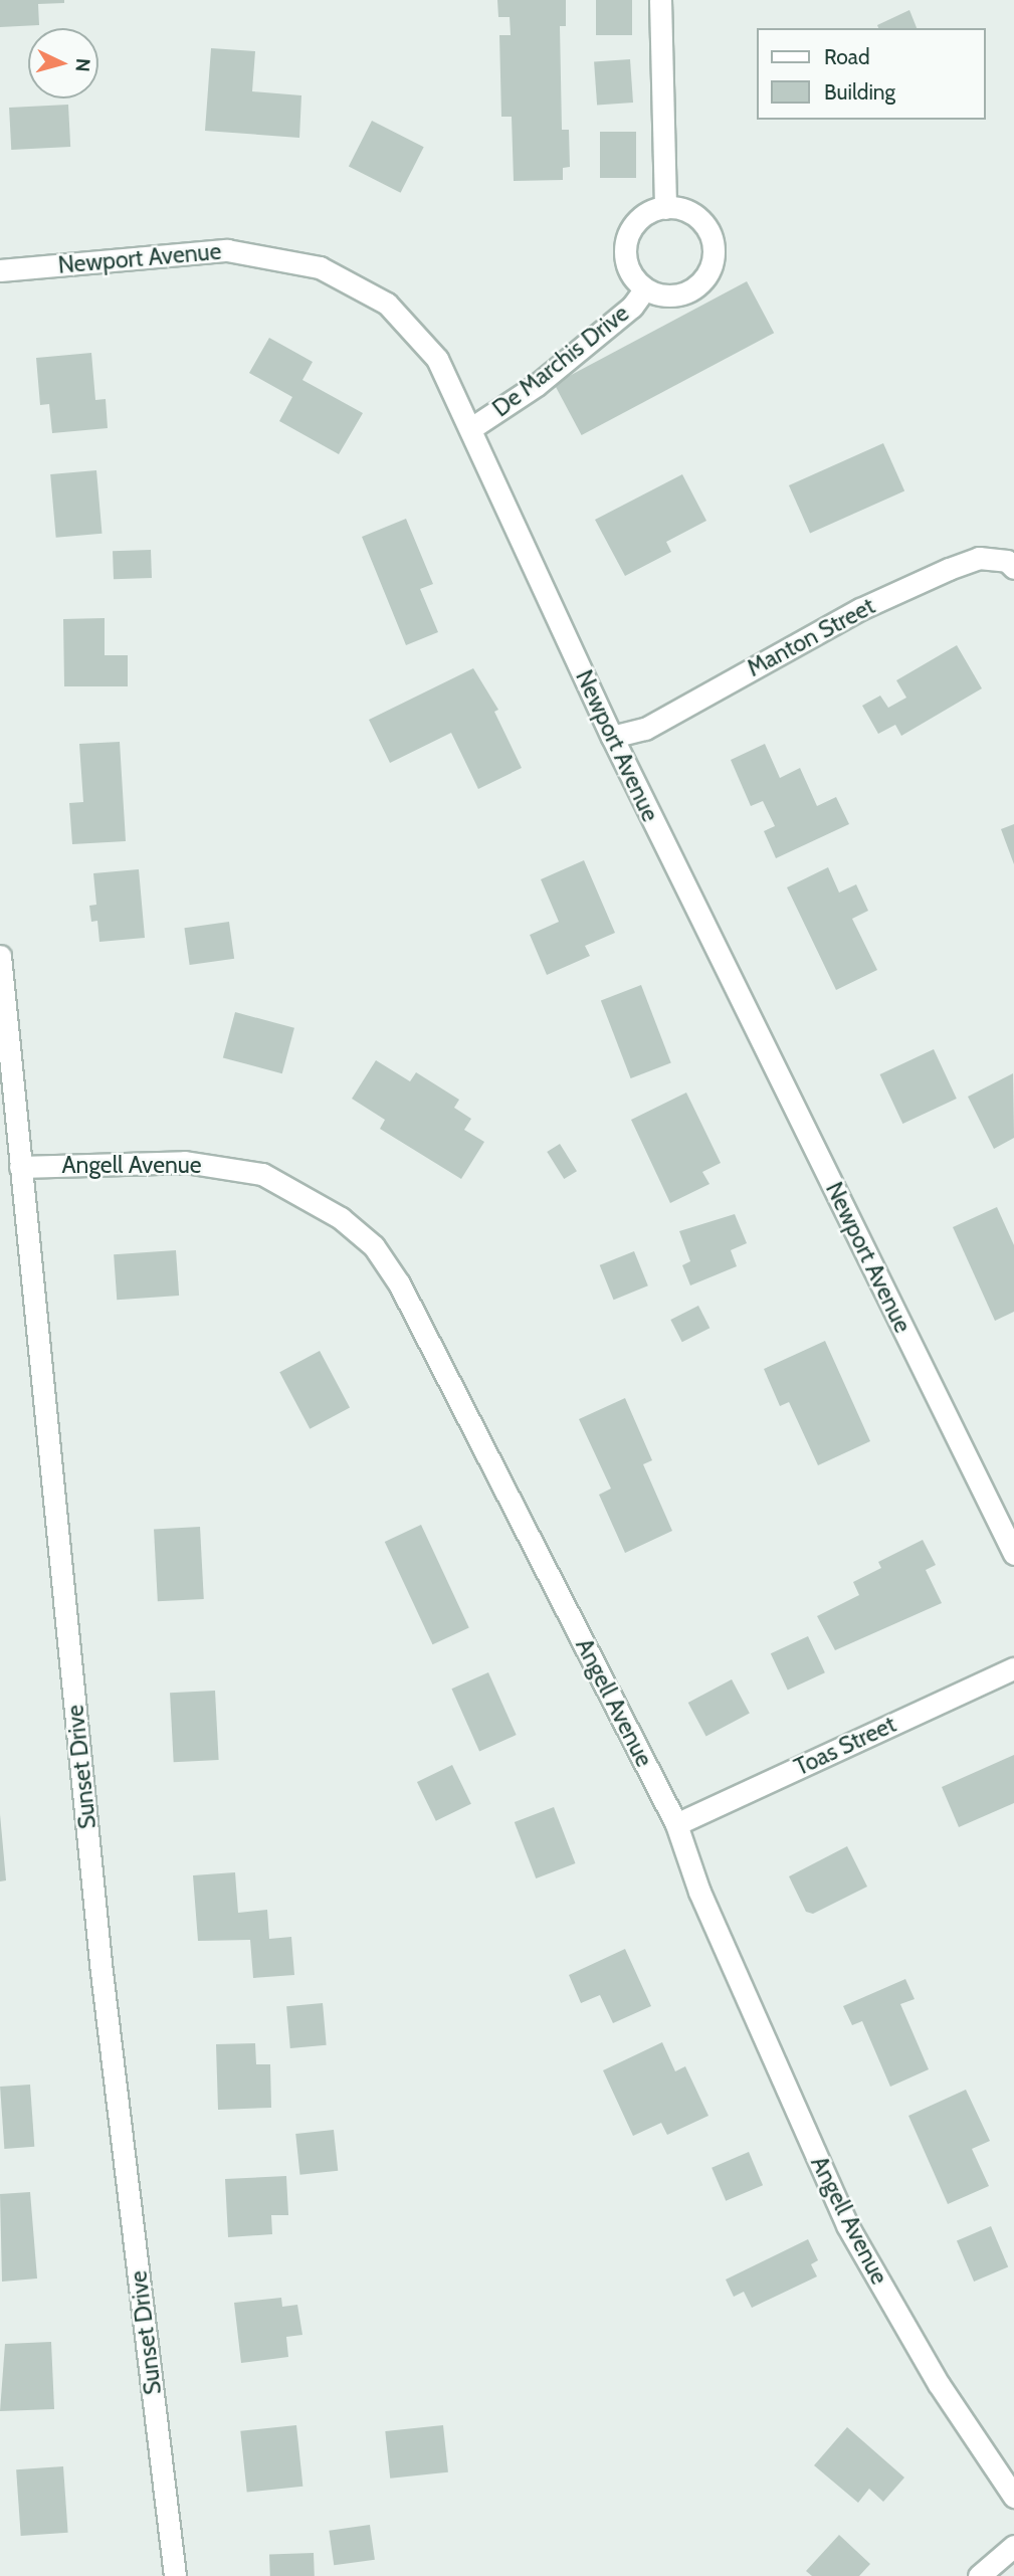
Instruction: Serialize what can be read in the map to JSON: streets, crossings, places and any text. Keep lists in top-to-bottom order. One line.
{"streets":{"street":["Newport Avenue","De Marchis Drive","Manton Street","Angell Avenue","Toas Street","Sunset Drive"]},"crossings":[["Newport Avenue","De Marchis Drive"],["Newport Avenue","Manton Street"],["Angell Avenue","Toas Street"],["Angell Avenue","Sunset Drive"]],"legend":["Road","Building"],"north":"right"}
